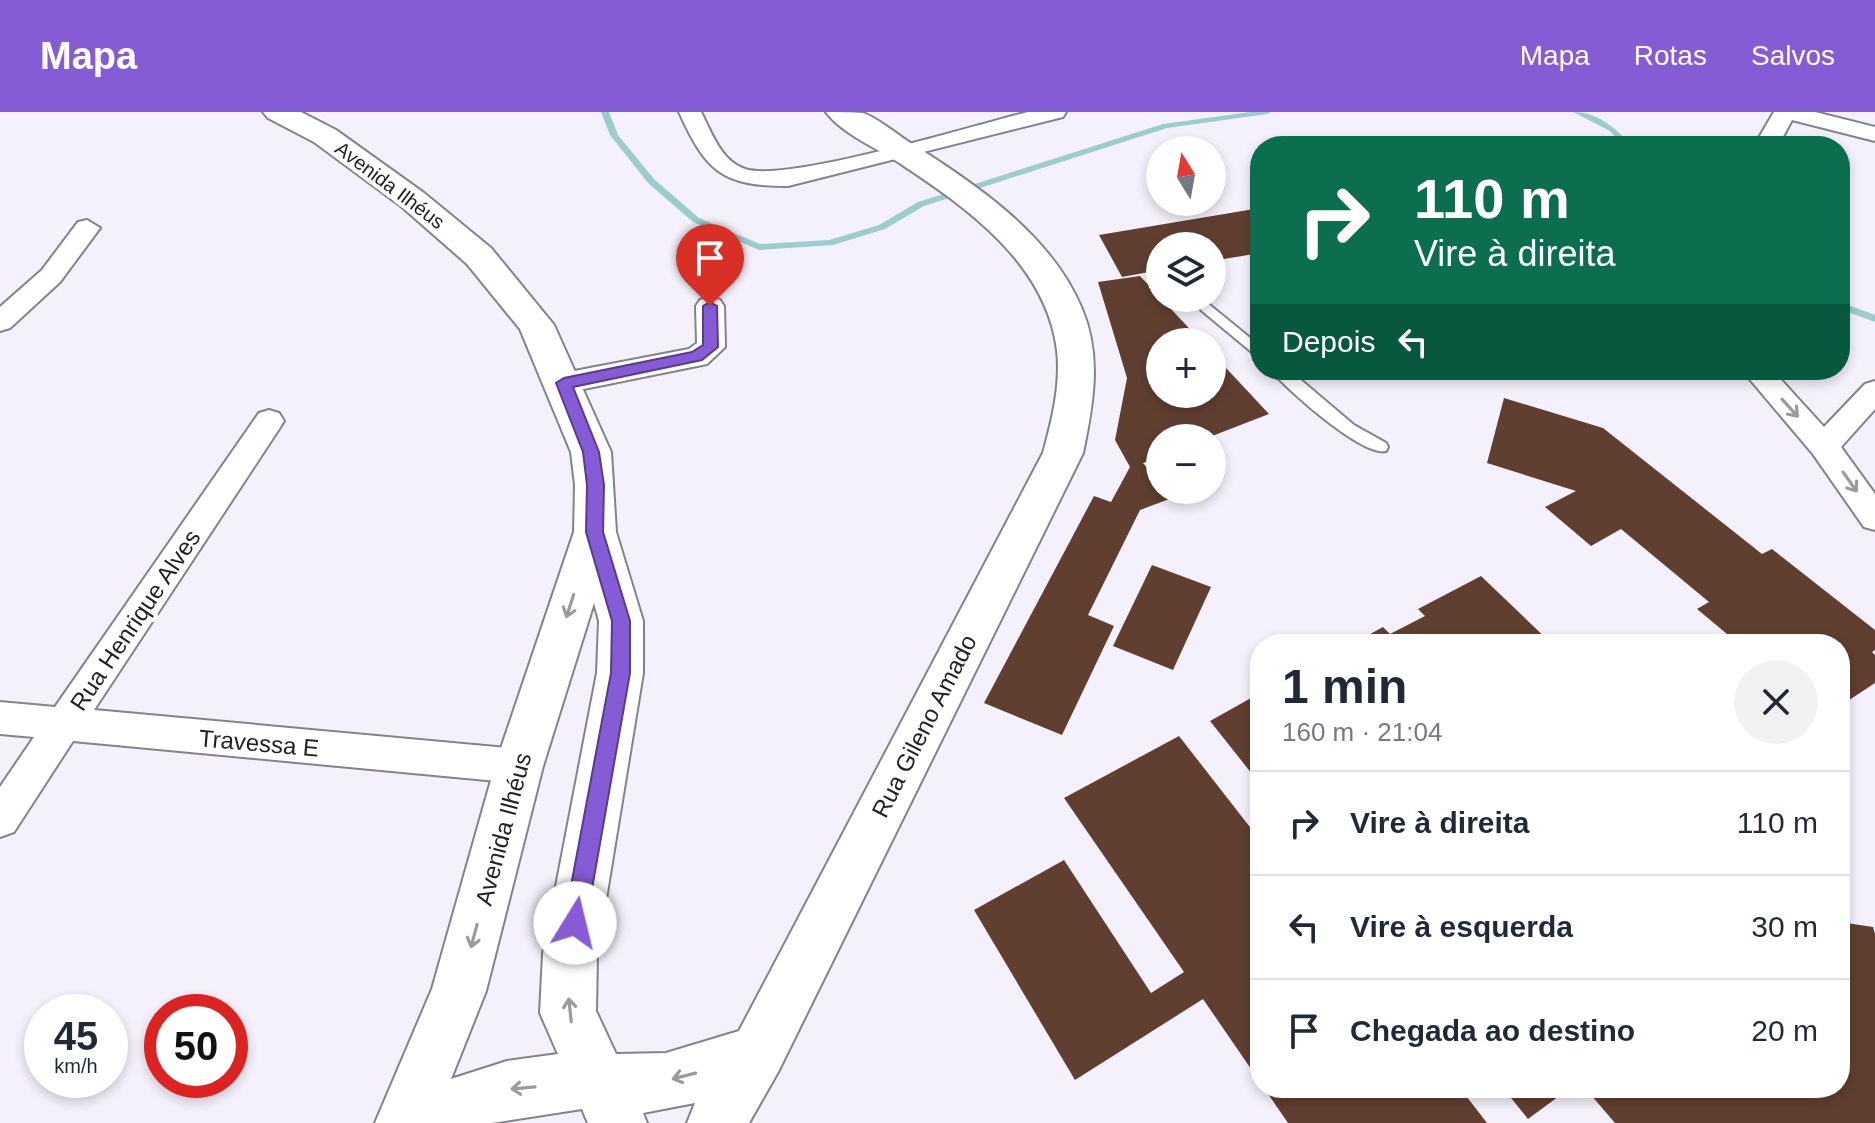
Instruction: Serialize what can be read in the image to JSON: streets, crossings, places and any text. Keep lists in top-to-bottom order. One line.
{"streets":{"main road":["Avenida Ilhéus","Rua Gileno Amado"],"street":["Rua Henrique Alves","Travessa E"]},"crossings":[["Avenida Ilhéus","Travessa E"],["Rua Henrique Alves","Travessa E"]],"north":"top","page":{"header":"Mapa","nav":["Mapa","Rotas","Salvos"],"map_buttons":["+","−"],"turn":["110 m","Vire à direita"],"then":"Depois","heading":["1 min","160 m · 21:04"],"list":[{"name":"Vire à direita","value":"110 m"},{"name":"Vire à esquerda","value":"30 m"},{"name":"Chegada ao destino","value":"20 m"}],"speed":"45 km/h","limit":"50"}}
